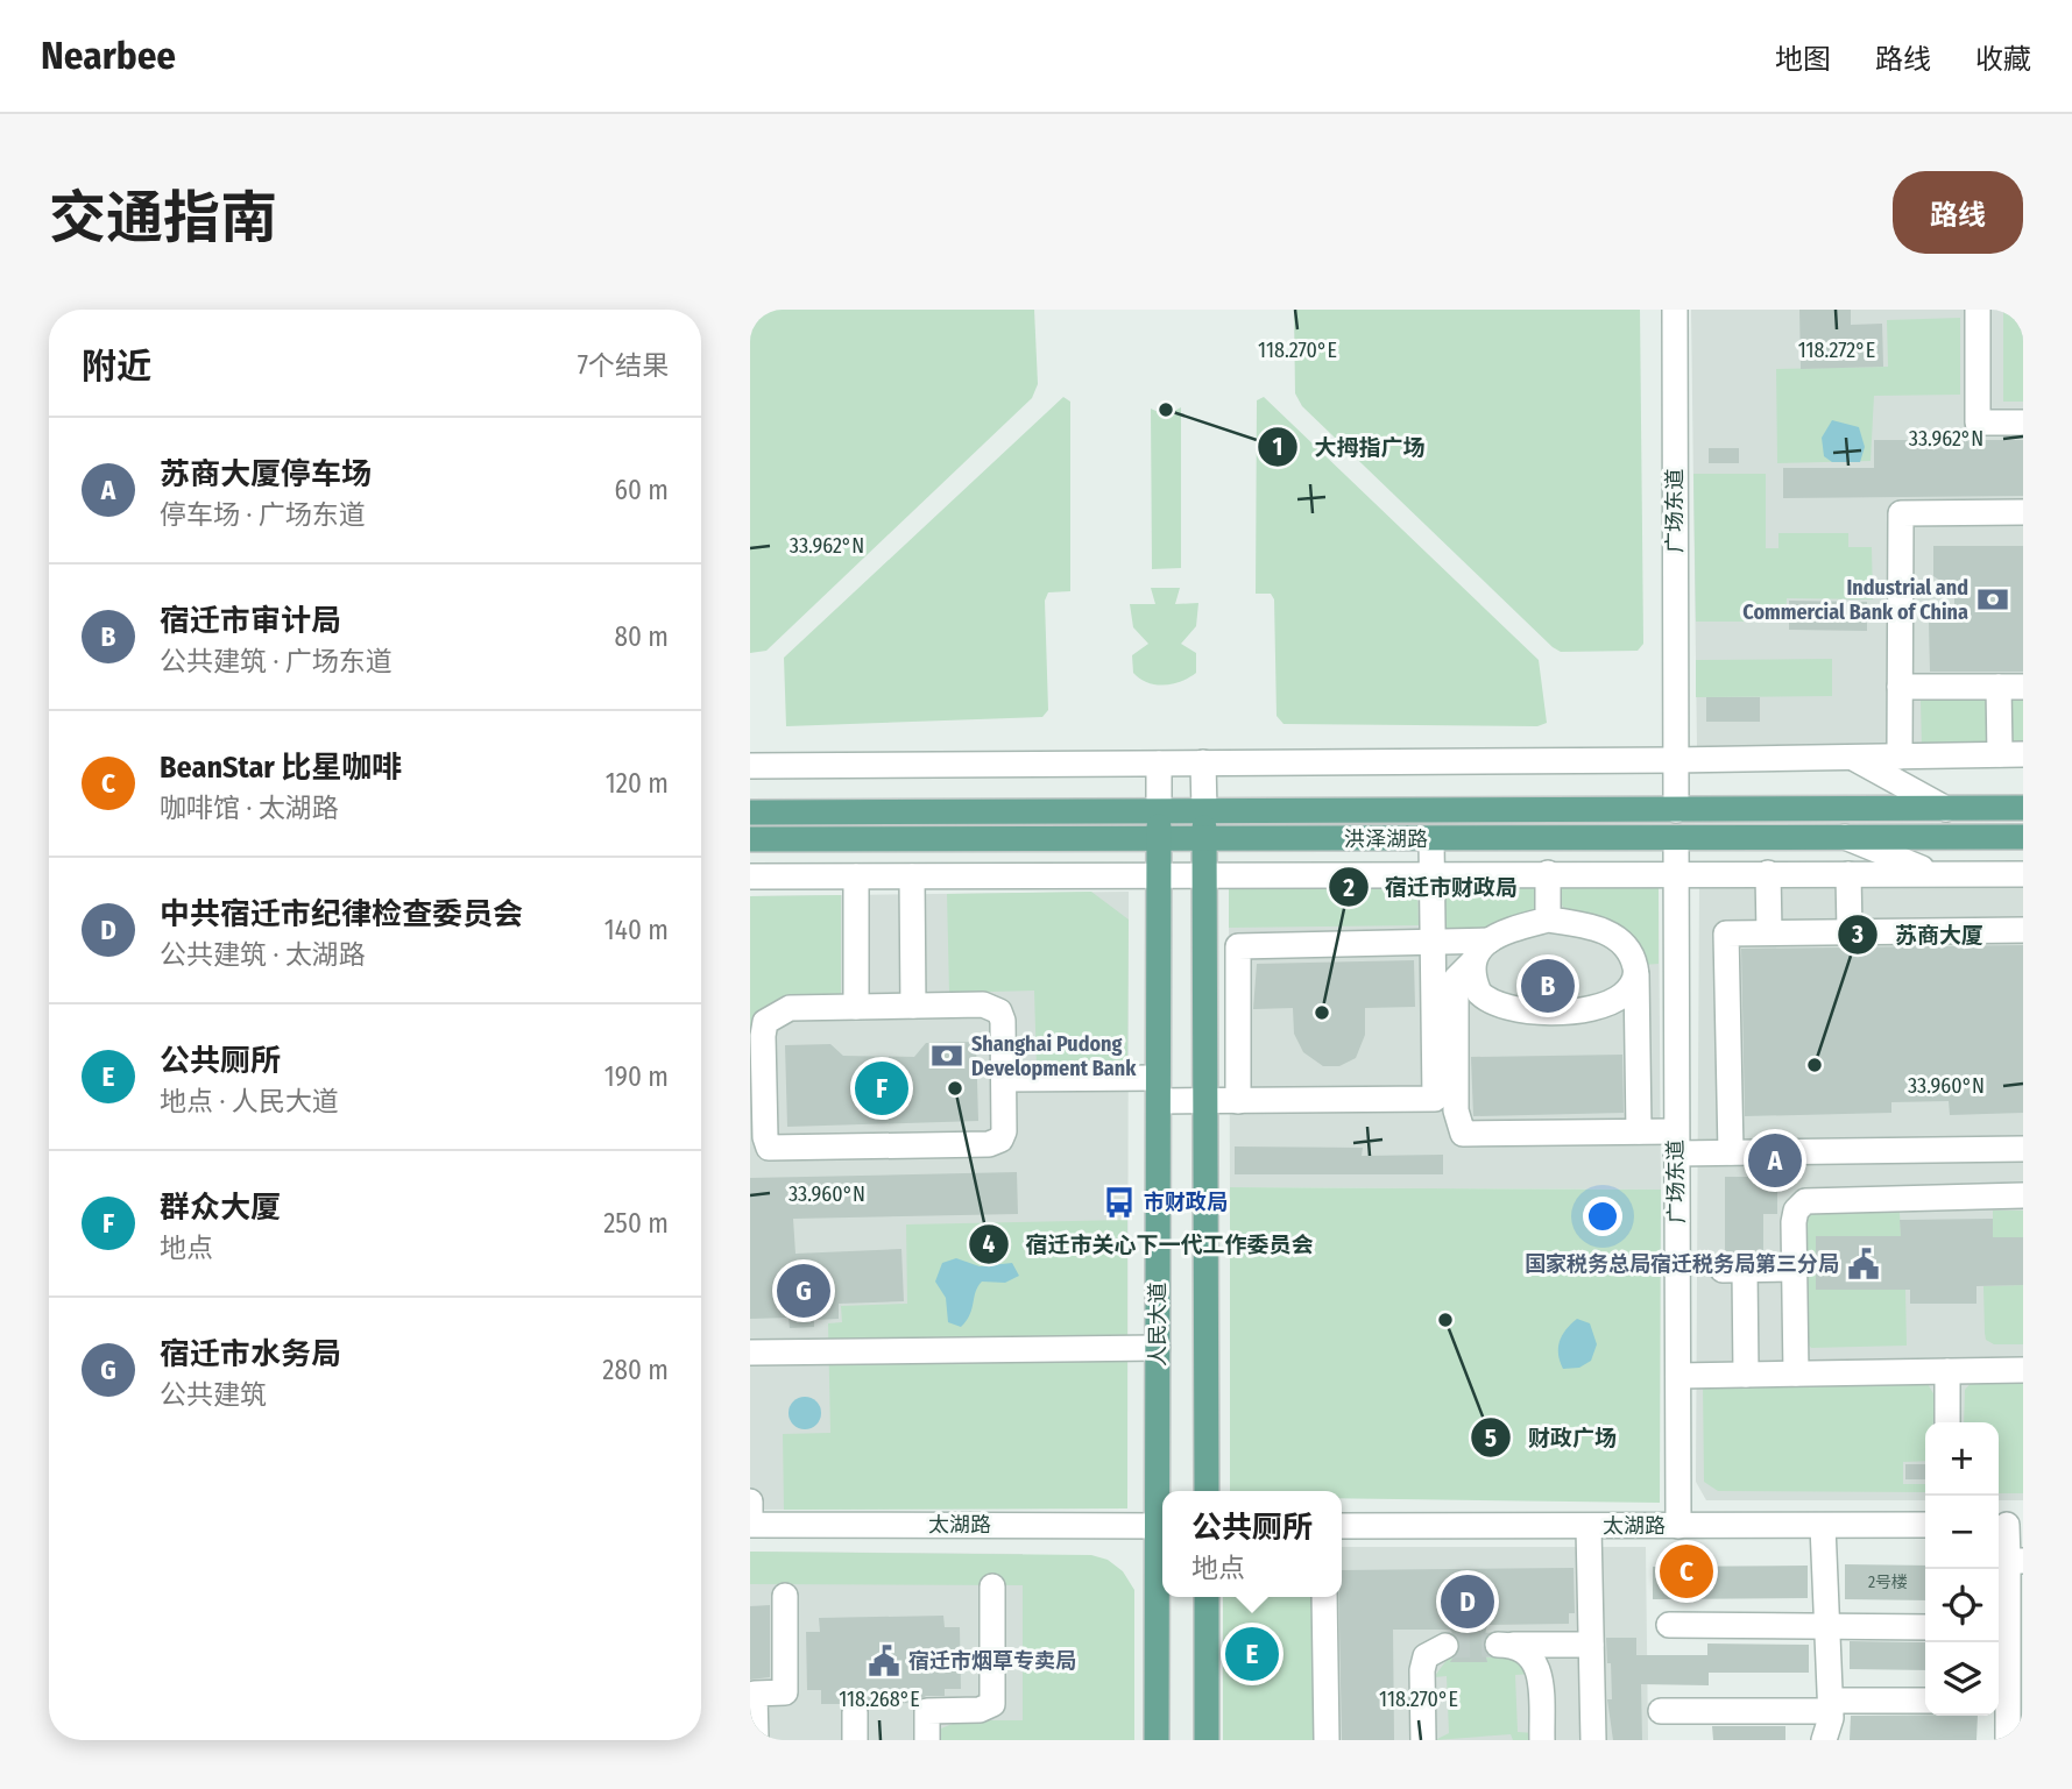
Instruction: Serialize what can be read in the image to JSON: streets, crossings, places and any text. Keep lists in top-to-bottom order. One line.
{"streets":{"main road":["洪泽湖路","人民大道"],"street":["广场东道","太湖路"]},"crossings":[["广场东道","洪泽湖路"],["广场东道","太湖路"],["洪泽湖路","人民大道"]],"places":{"other":["大拇指广场","宿迁市财政局","苏商大厦","宿迁市关心下一代工作委员会","财政广场"],"bank":["Industrial and Commercial Bank of China","Shanghai Pudong Development Bank"],"bus stop":["市财政局"],"public building":["国家税务总局宿迁税务局第三分局","宿迁市烟草专卖局"]},"house_numbers":["2号楼"],"page":{"header":"Nearbee","nav":["地图","路线","收藏"],"title":"交通指南","buttons":"路线","heading":["附近","7个结果"],"list":[{"mark":"A","name":"苏商大厦停车场","note":"停车场 · 广场东道","value":"60 m"},{"mark":"B","name":"宿迁市审计局","note":"公共建筑 · 广场东道","value":"80 m"},{"mark":"C","name":"BeanStar 比星咖啡","note":"咖啡馆 · 太湖路","value":"120 m"},{"mark":"D","name":"中共宿迁市纪律检查委员会","note":"公共建筑 · 太湖路","value":"140 m"},{"mark":"E","name":"公共厕所","note":"地点 · 人民大道","value":"190 m"},{"mark":"F","name":"群众大厦","note":"地点","value":"250 m"},{"mark":"G","name":"宿迁市水务局","note":"公共建筑","value":"280 m"}],"pins":["B","F","A","G","C","D","E"],"map_buttons":["+","−"],"popup":["公共厕所","地点"]},"coordinates":["118.270°E","118.272°E","33.962°N","33.960°N","118.268°E"]}
